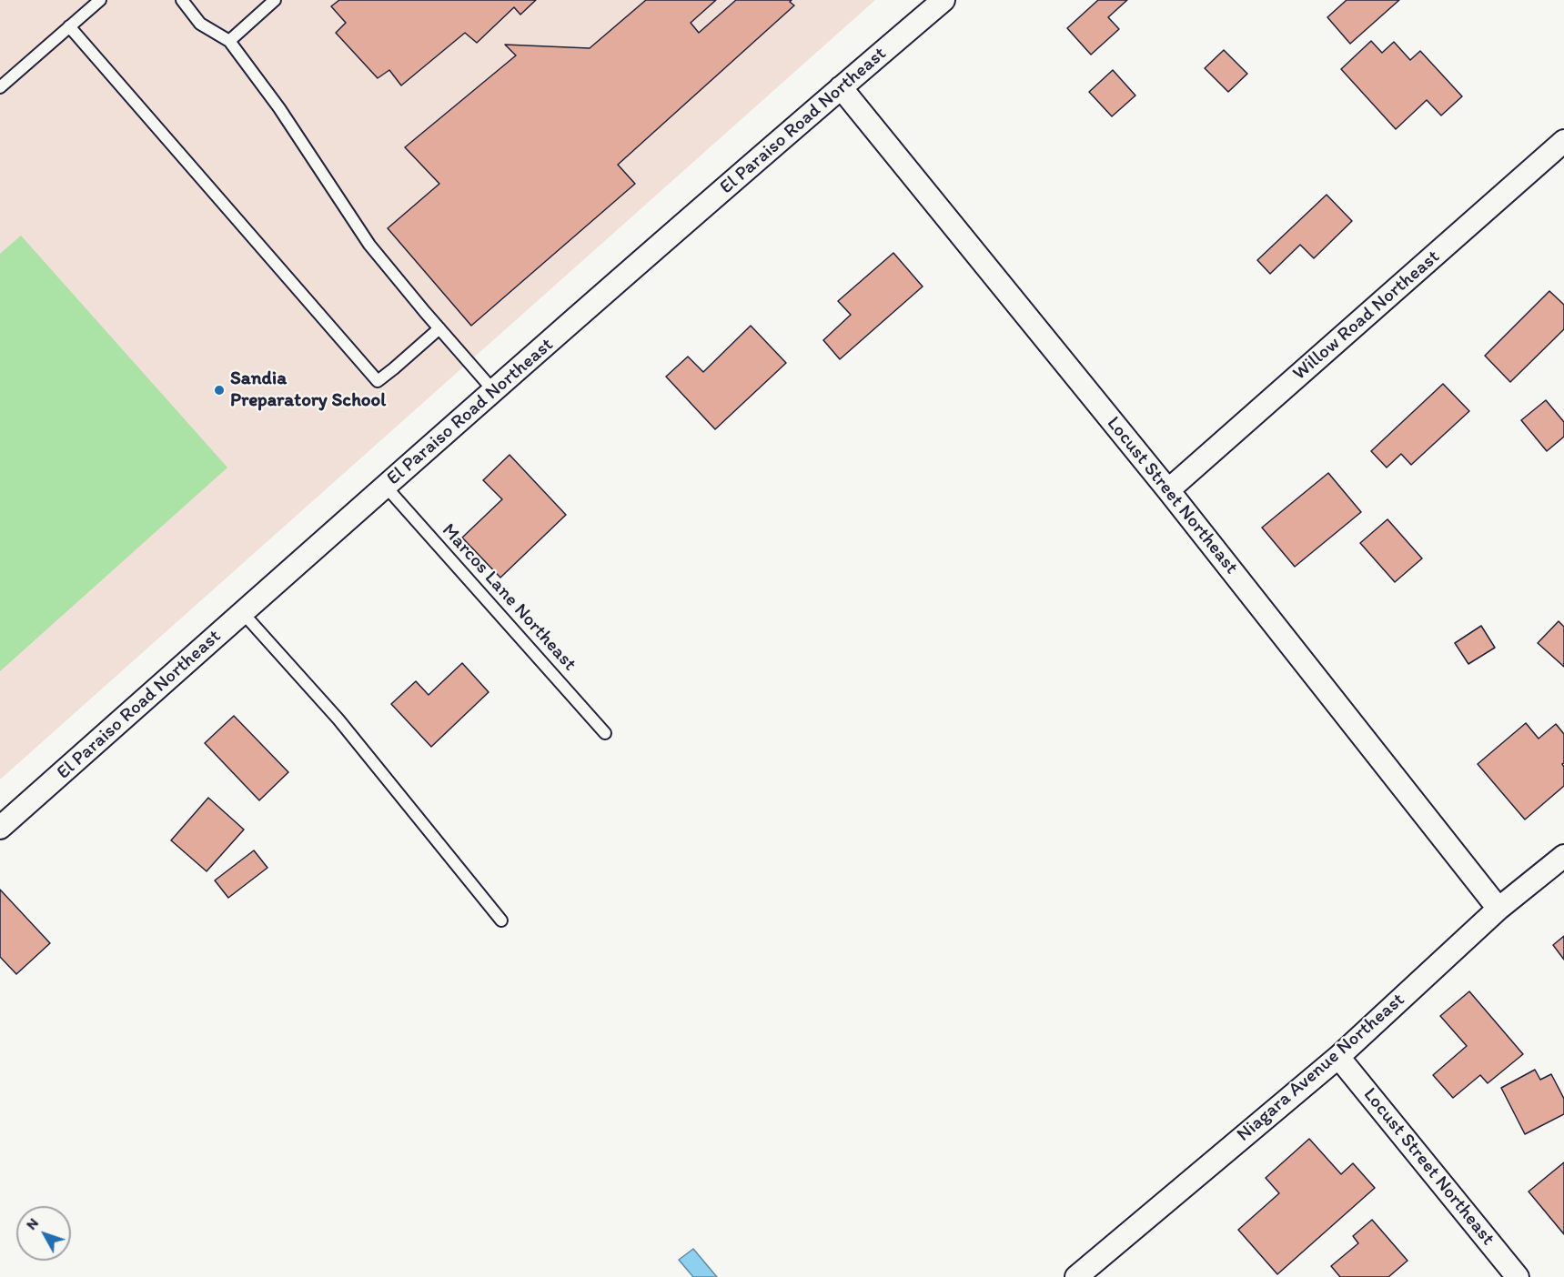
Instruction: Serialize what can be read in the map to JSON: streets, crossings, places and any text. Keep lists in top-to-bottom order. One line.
{"streets":{"street":["El Paraiso Road Northeast","Willow Road Northeast","Locust Street Northeast","Niagara Avenue Northeast"],"lane":["Marcos Lane Northeast"]},"crossings":[["El Paraiso Road Northeast","Locust Street Northeast"],["El Paraiso Road Northeast","Marcos Lane Northeast"],["Willow Road Northeast","Locust Street Northeast"],["Locust Street Northeast","Niagara Avenue Northeast"]],"places":["Sandia Preparatory School"],"north":"top left"}
